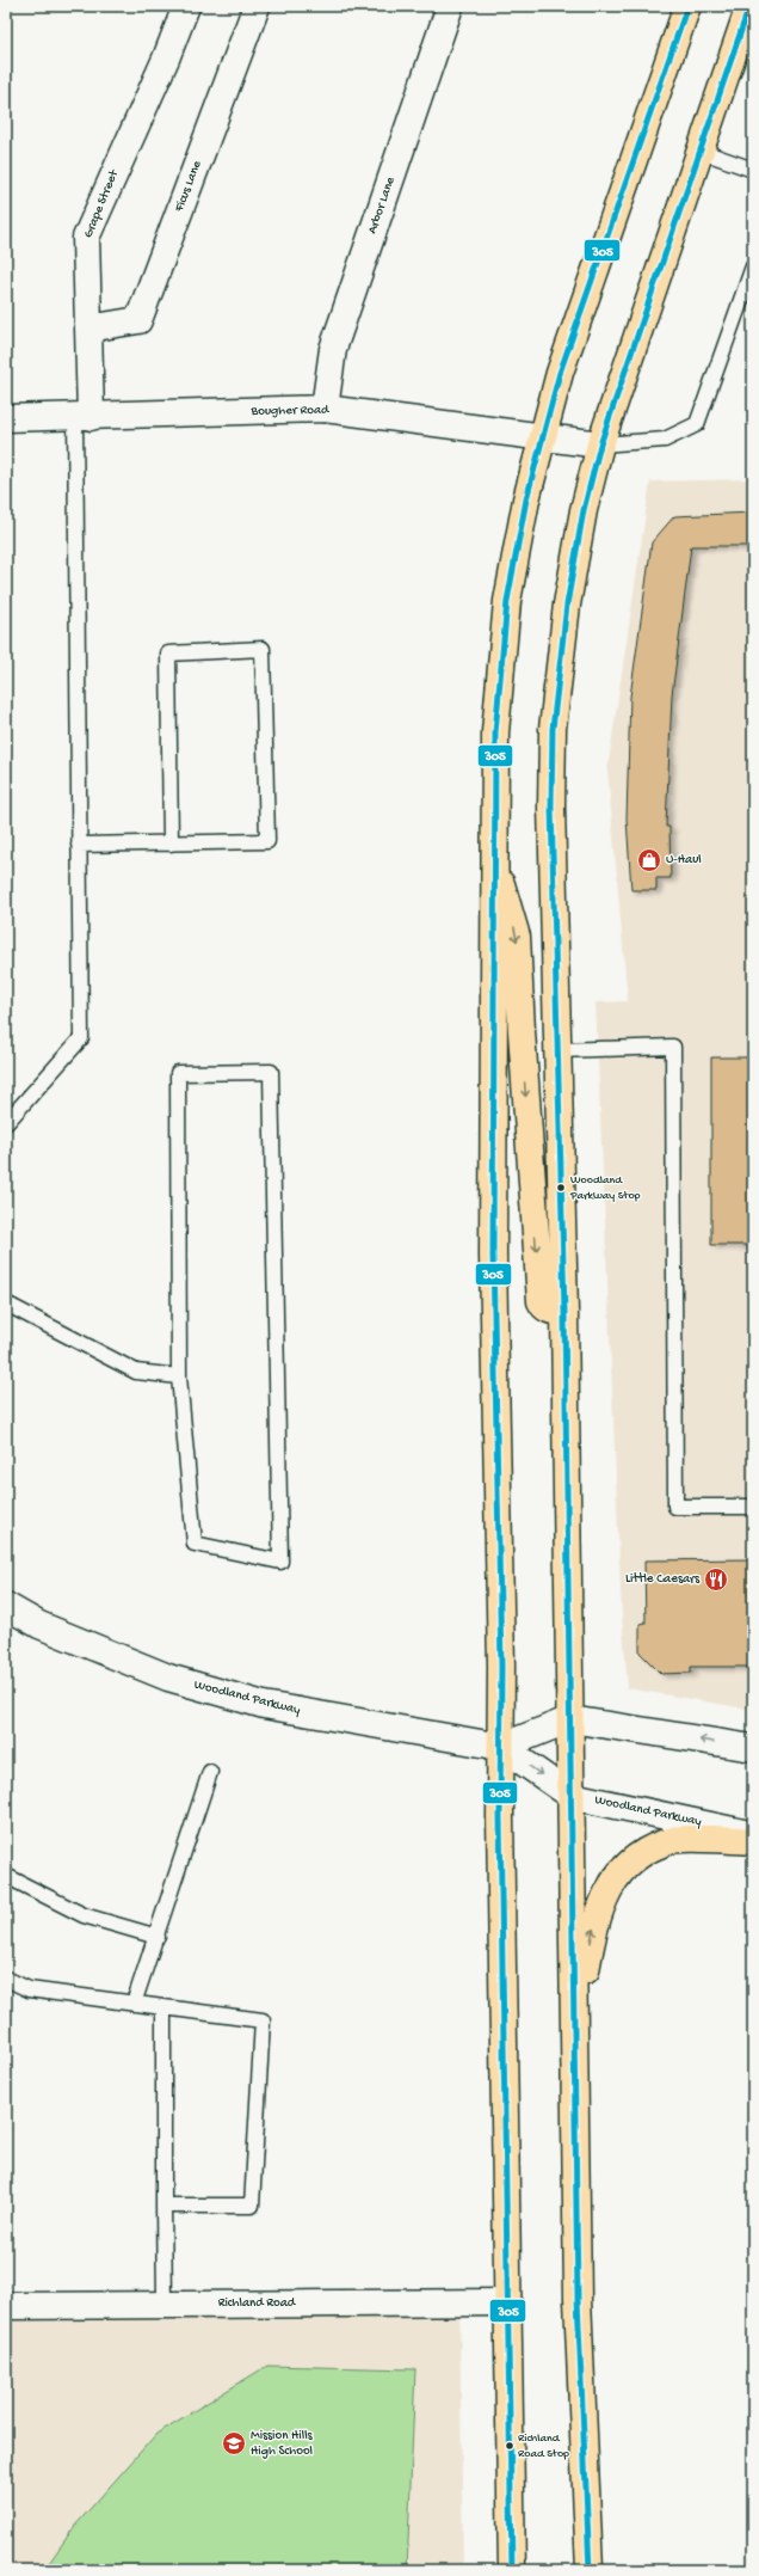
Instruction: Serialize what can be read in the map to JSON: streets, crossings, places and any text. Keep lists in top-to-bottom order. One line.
{"streets":{"street":["Ficus Lane","Grape Street","Arbor Lane","Bougher Road","Woodland Parkway","Richland Road"]},"crossings":[["Ficus Lane","Grape Street"],["Grape Street","Bougher Road"],["Arbor Lane","Bougher Road"]],"places":{"shop":["U-Haul"],"other":["Woodland Parkway Stop","Richland Road Stop"],"restaurant":["Little Caesars"],"school or university":["Mission Hills High School"]},"lines":["transit line 305"]}
